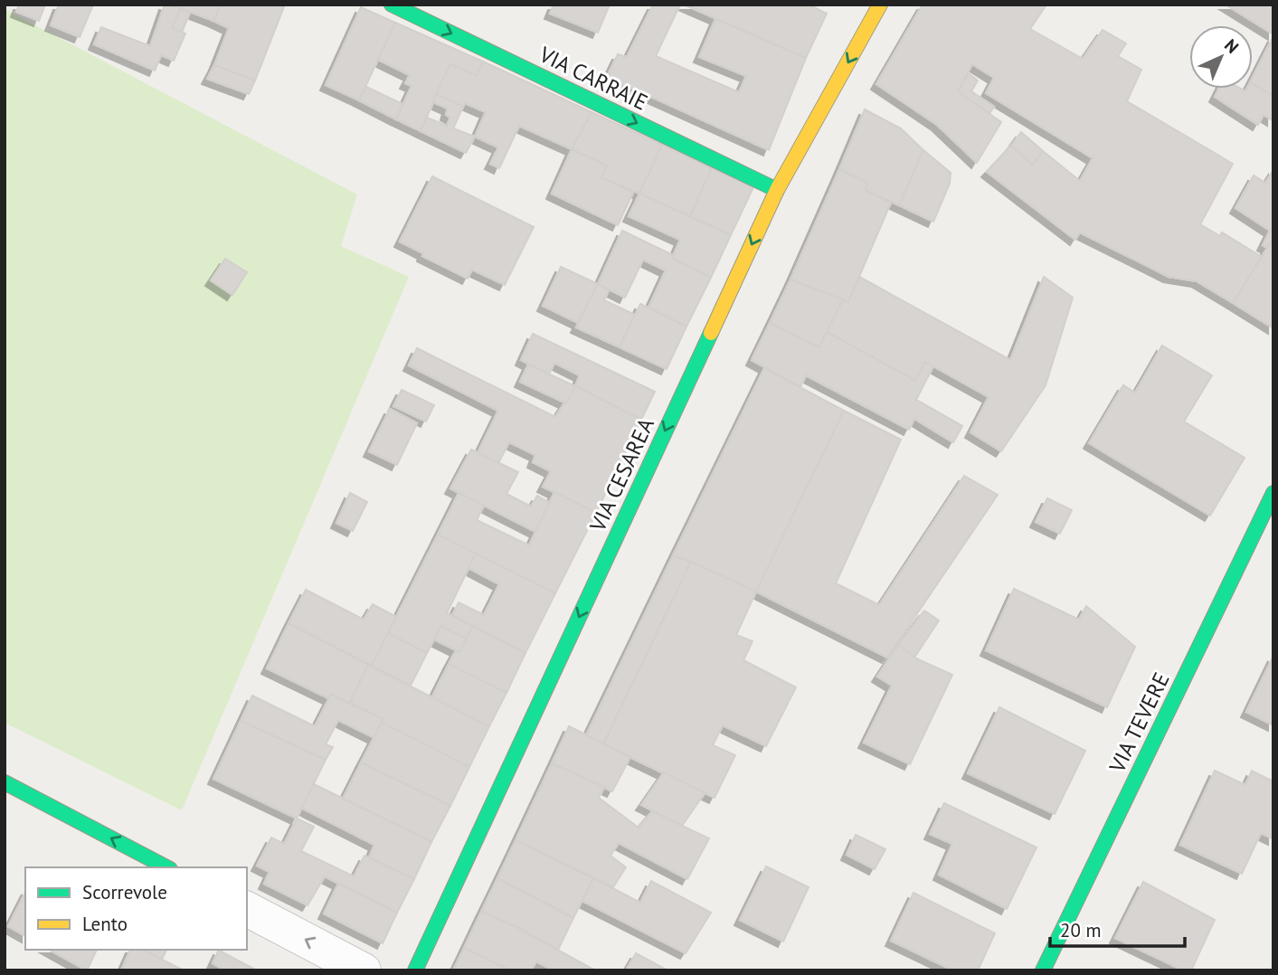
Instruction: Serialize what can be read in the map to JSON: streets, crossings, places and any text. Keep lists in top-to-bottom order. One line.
{"streets":{"street":["VIA CARRAIE","VIA CESAREA","VIA TEVERE"]},"crossings":[["VIA CARRAIE","VIA CESAREA"]],"one_way":["VIA CARRAIE","VIA CESAREA"],"legend":["Scorrevole","Lento"],"scale_bar":"20 m","north":"top right"}
